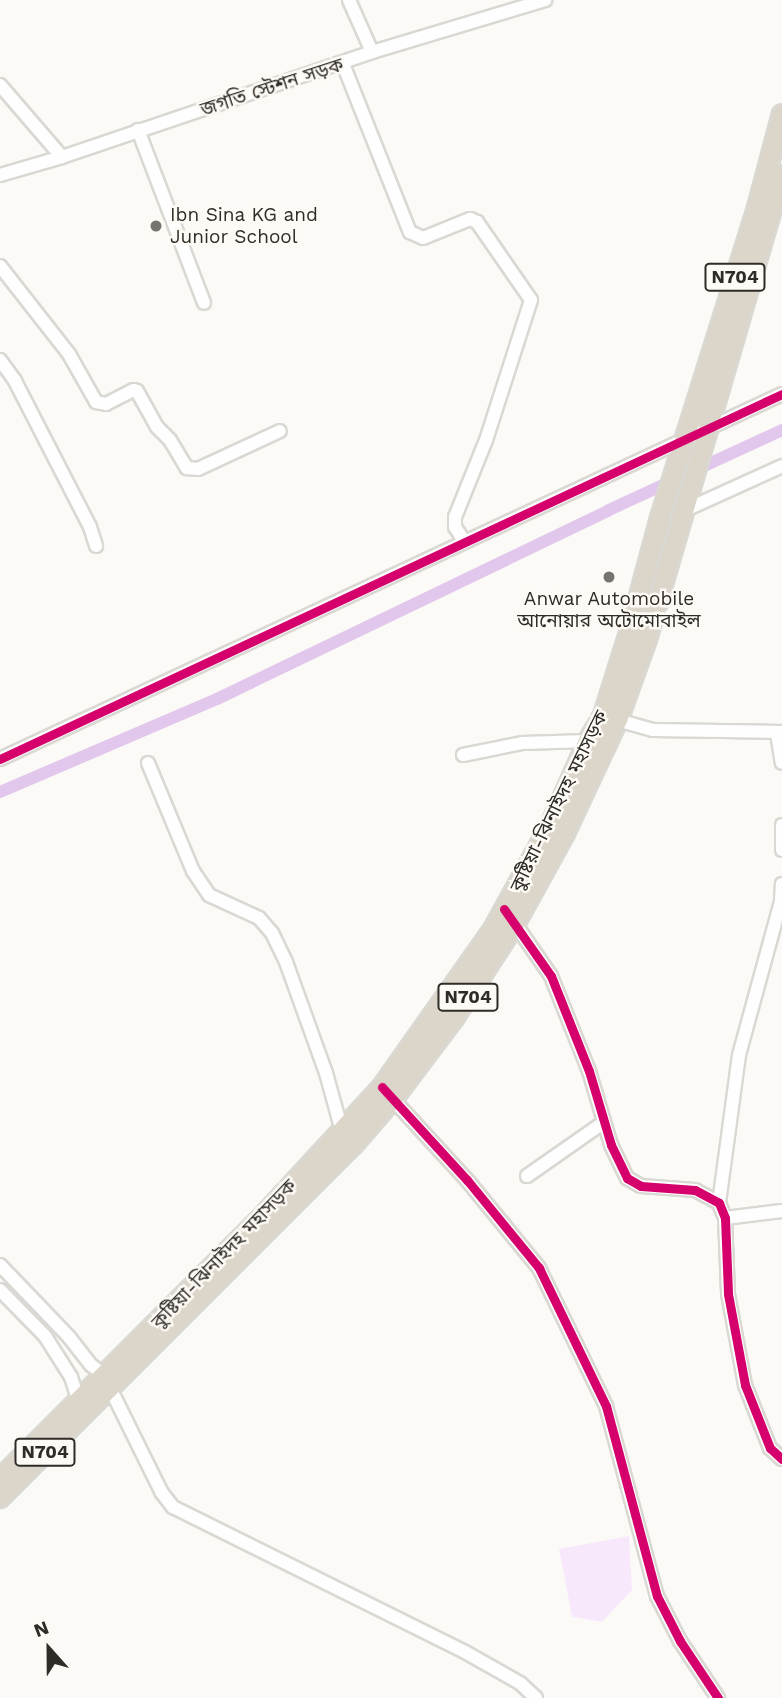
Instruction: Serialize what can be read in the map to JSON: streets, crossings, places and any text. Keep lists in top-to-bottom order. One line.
{"streets":{"highway":["N704","কুষ্টিয়া-ঝিনাইদহ মহাসড়ক"],"street":["জগতি স্টেশন সড়ক"]},"crossings":[["N704","কুষ্টিয়া-ঝিনাইদহ মহাসড়ক"]],"places":["Ibn Sina KG and Junior School","Anwar Automobile আনোয়ার অটোমোবাইল"],"north":"top"}
